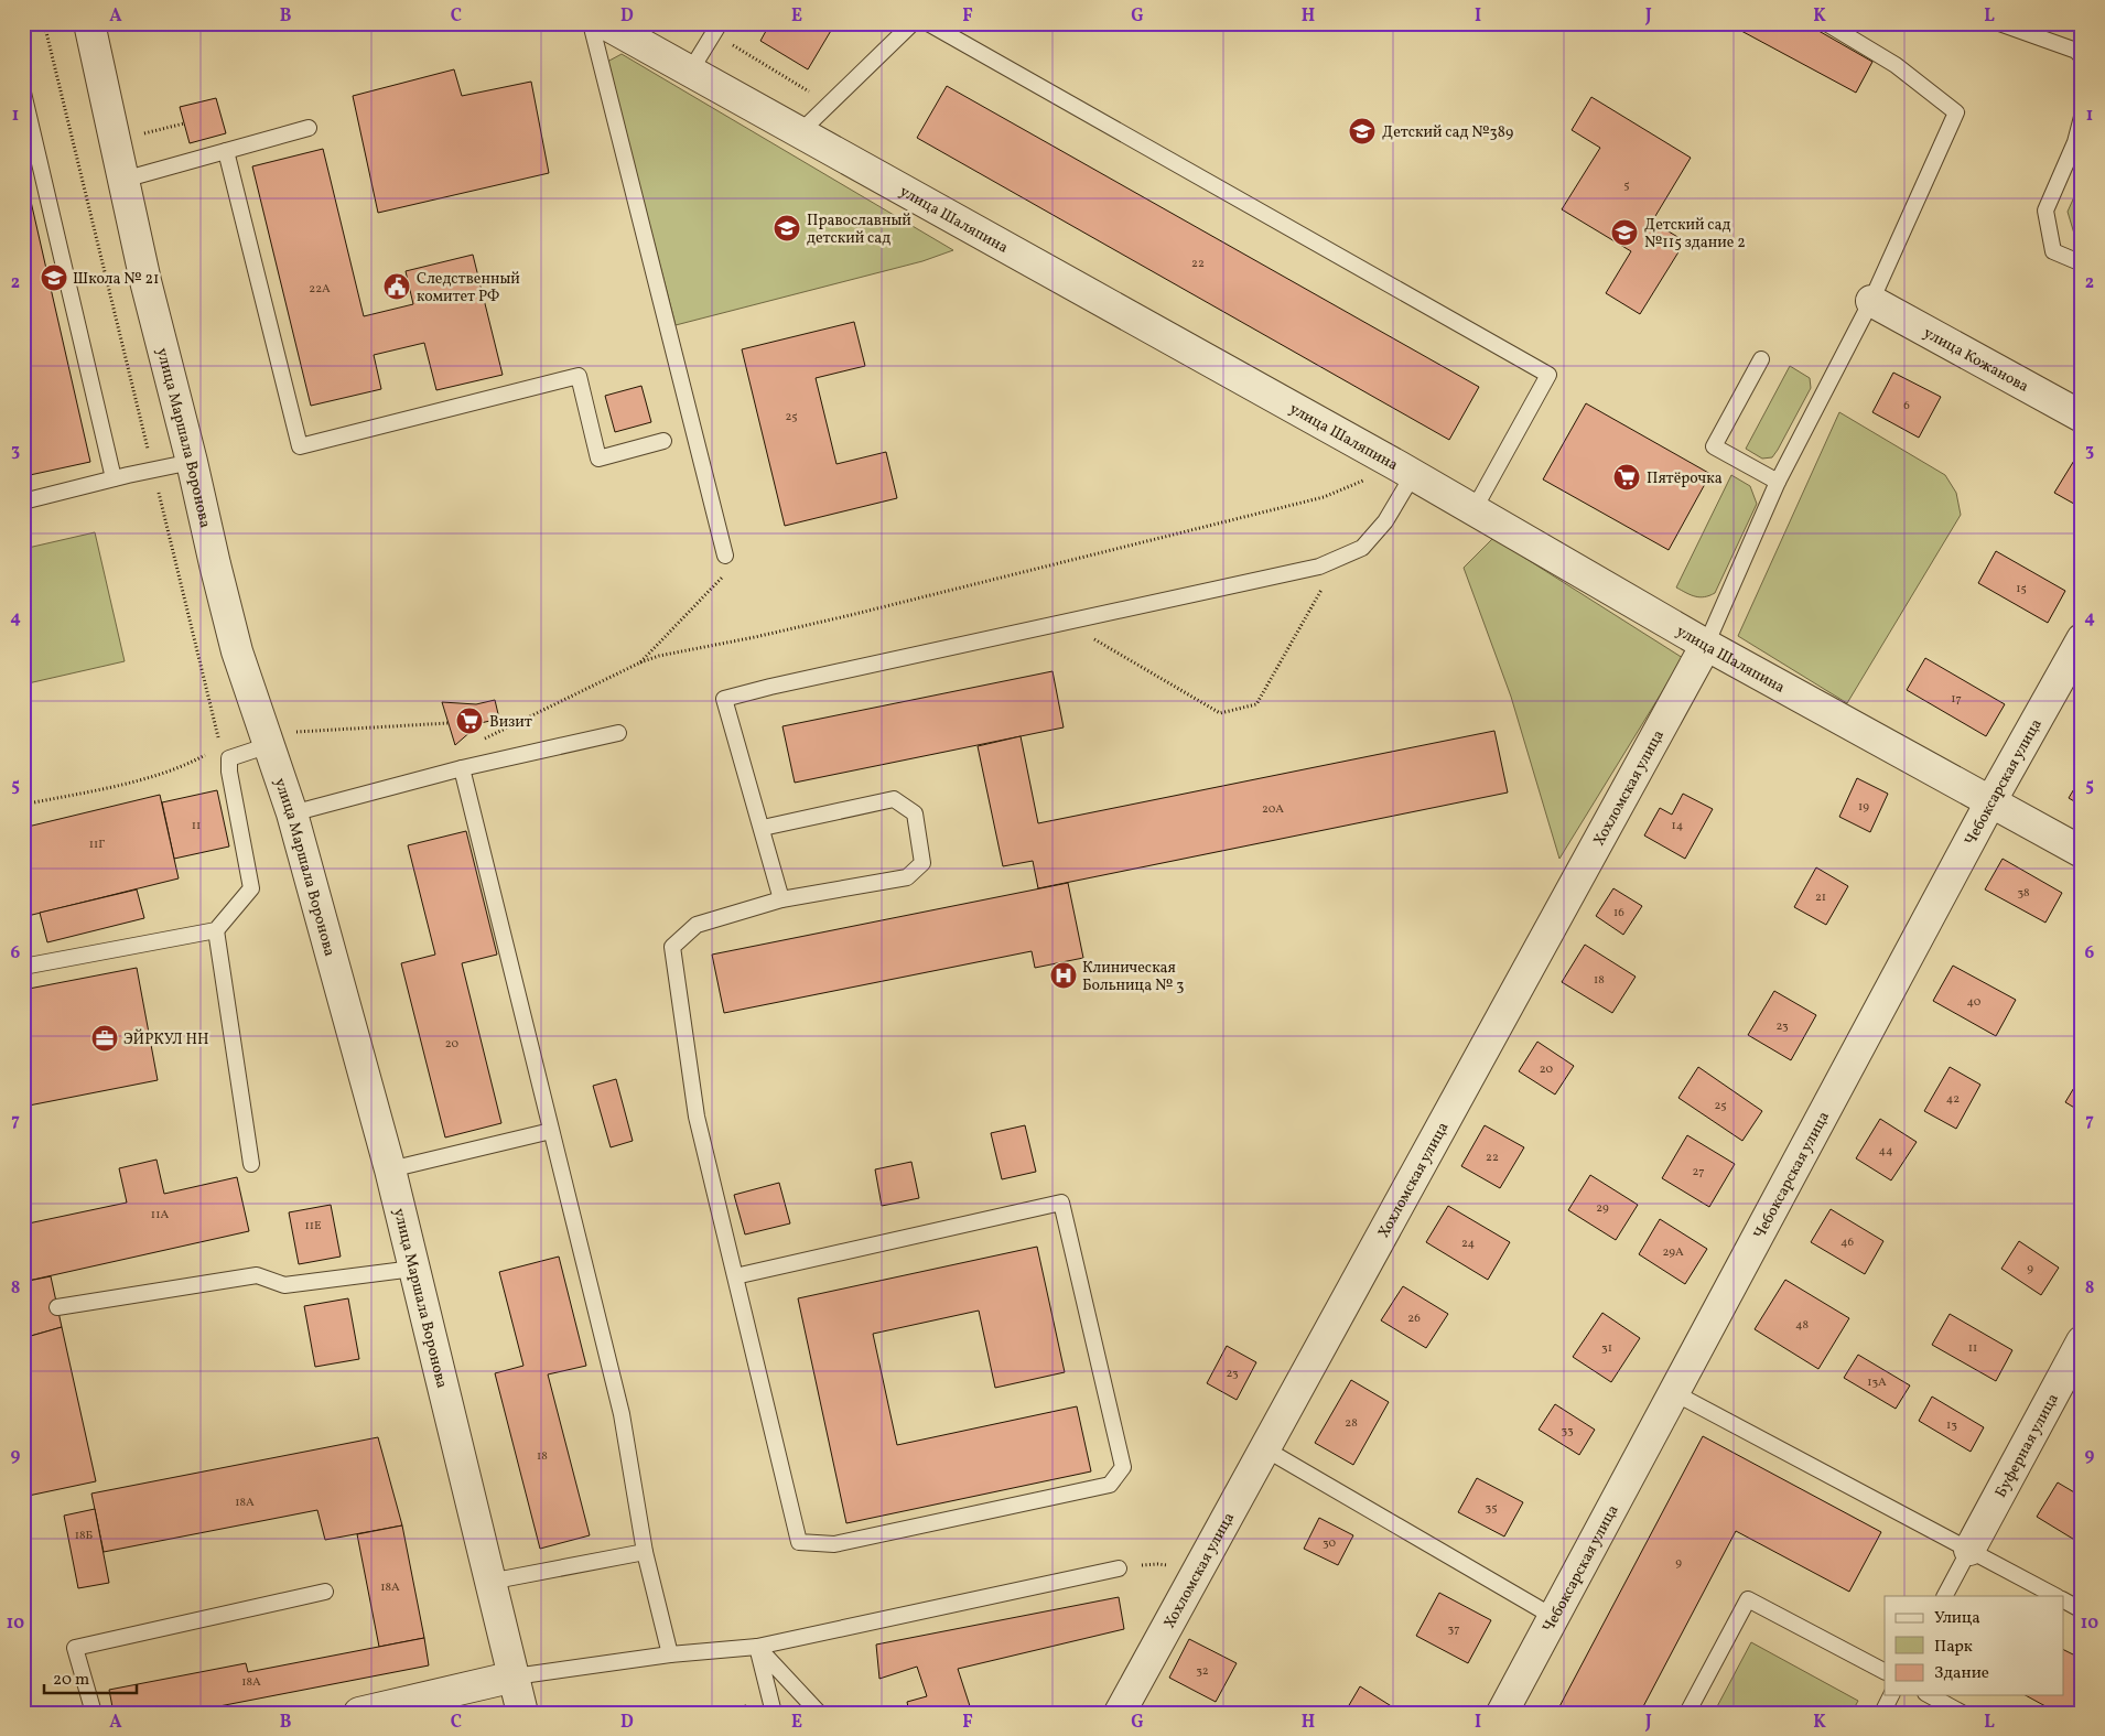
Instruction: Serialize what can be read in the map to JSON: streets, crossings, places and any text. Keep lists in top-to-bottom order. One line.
{"streets":{"street":["улица Шаляпина","улица Кожанова","улица Маршала Воронова","Чебоксарская улица","Хохломская улица","Буферная улица"]},"crossings":[["улица Шаляпина","Чебоксарская улица"],["улица Шаляпина","Хохломская улица"]],"places":{"school or university":["Детский сад №389","Православный детский сад","Детский сад №115 здание 2","Школа № 21"],"public building":["Следственный комитет РФ"],"supermarket":["Пятёрочка","Визит"],"hospital":["Клиническая Больница № 3"],"office":["ЭЙРКУЛ НН"]},"house_numbers":["5","22","22А","6","25","15","17","19","20А","11","14","11Г","38","21","16","18","40","23","20","20","42","25","44","22","27","29","11А","11Е","46","24","29А","9","26","48","31","11","23","13А","28","13","33","18","18А","35","18Б","30","9","18А","37","32","18А"],"legend":["Улица","Парк","Здание"],"scale_bar":"20 m","grid":{"columns":["A","B","C","D","E","F","G","H","I","J","K","L"],"rows":["1","2","3","4","5","6","7","8","9","10"]}}
